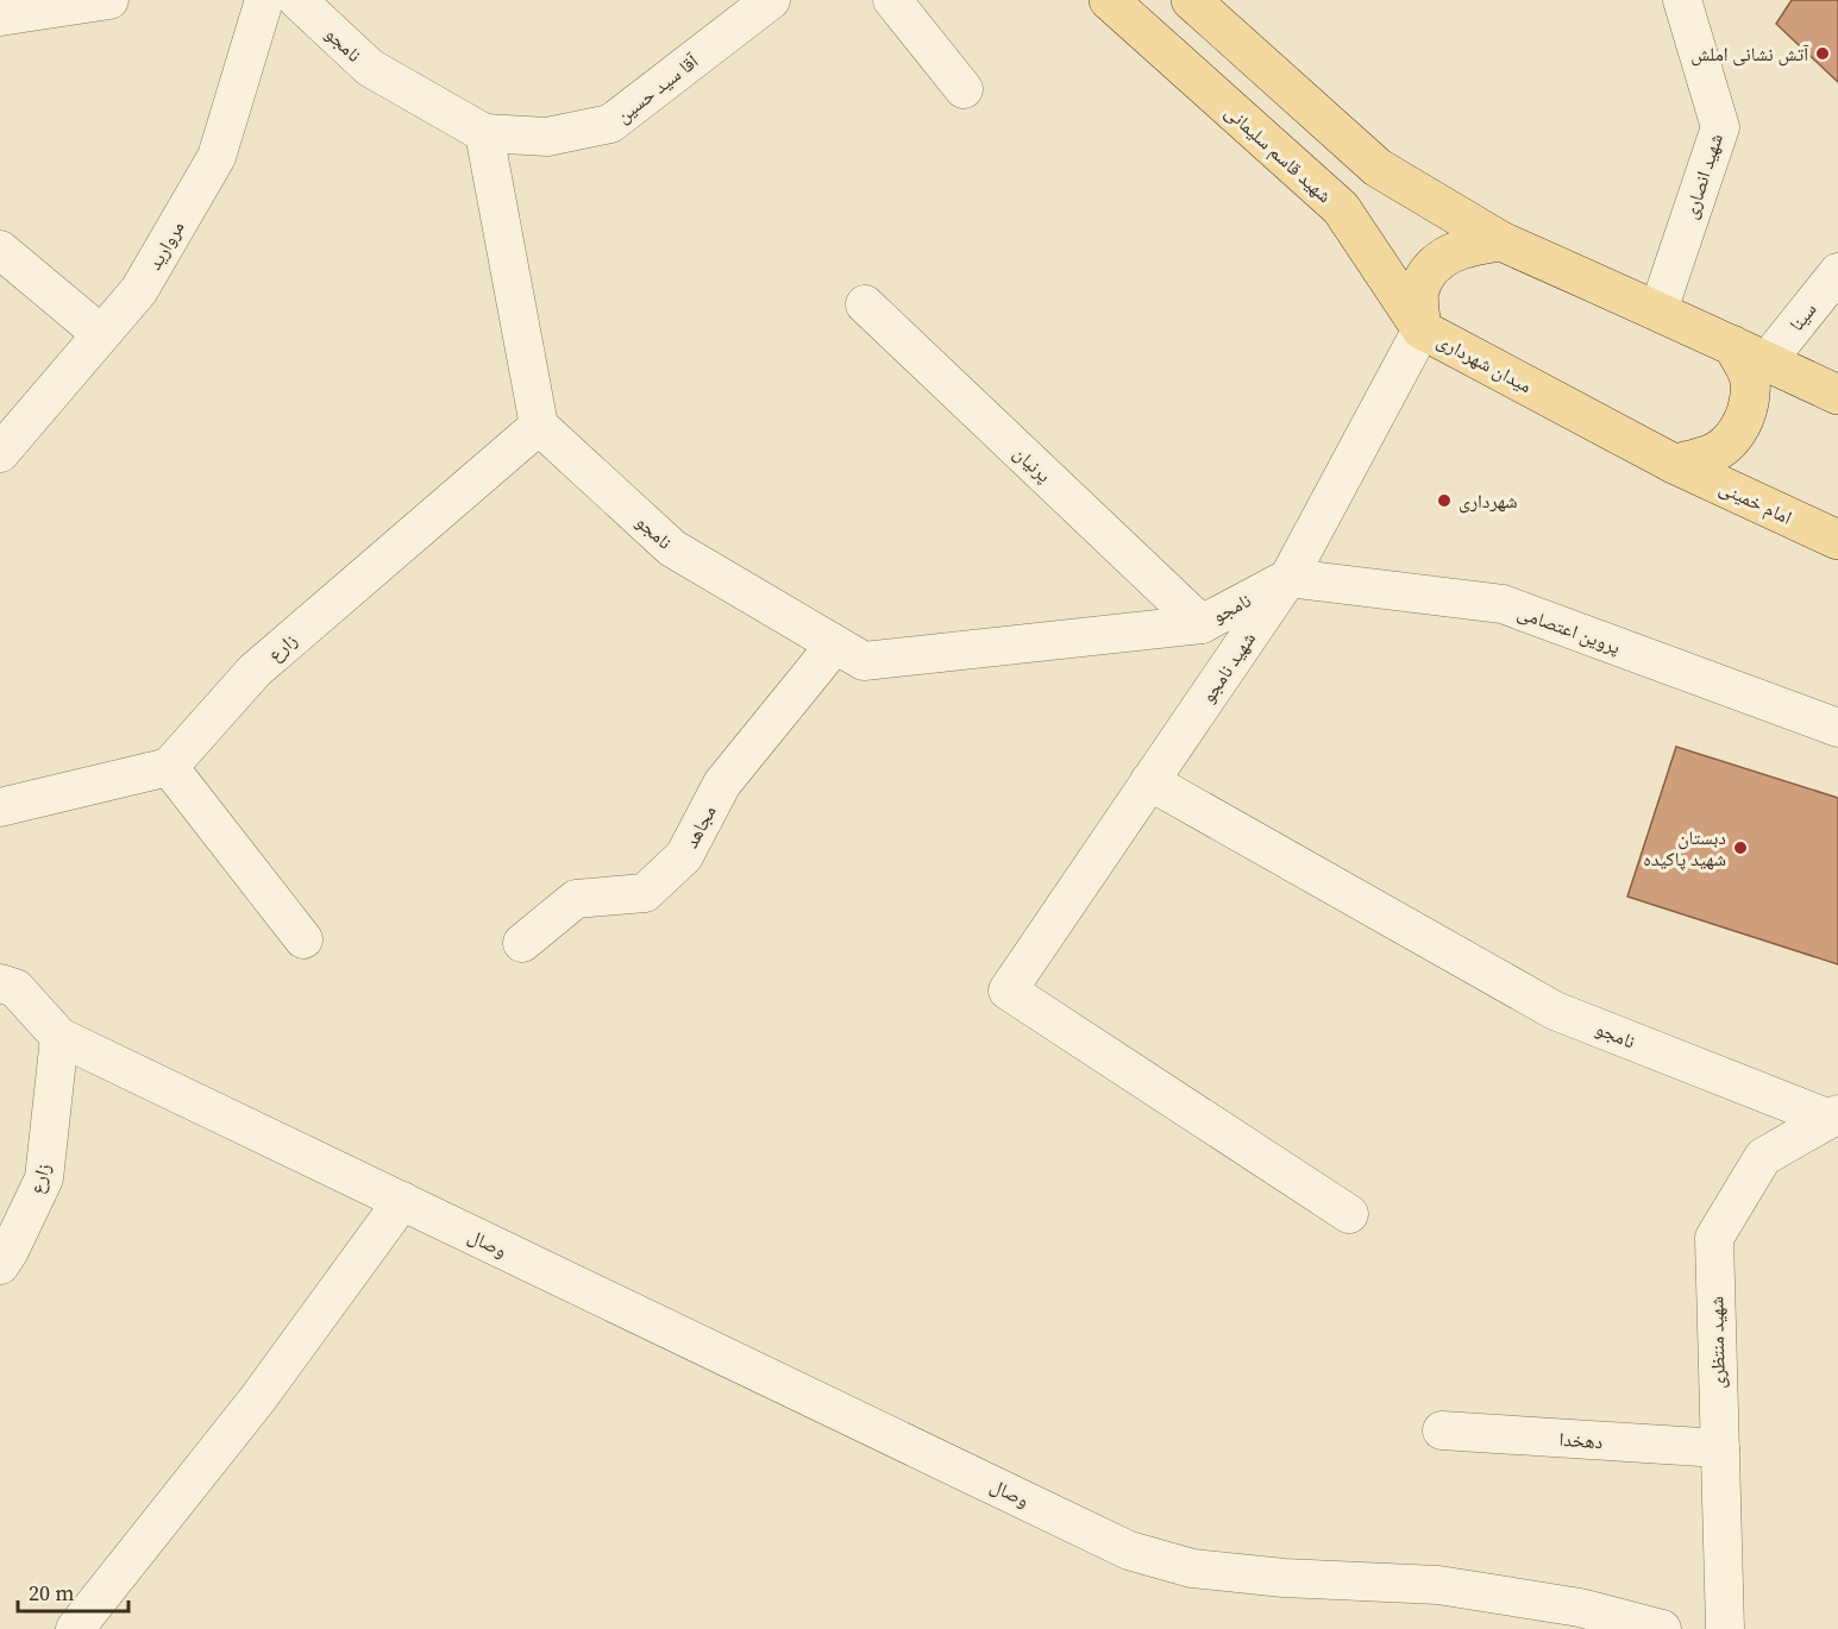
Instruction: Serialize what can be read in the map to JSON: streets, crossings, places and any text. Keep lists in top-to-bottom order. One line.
{"streets":{"main road":["شهید قاسم سلیمانی","میدان شهرداری","امام خمینی"],"street":["نامجو","آقا سید حسین","شهید انصاری","مروارید","سینا","پرنیان","پروین اعتصامی","زارع","شهید نامجو","مجاهد","وصال","شهید منتظری","دهخدا"]},"crossings":[["نامجو","آقا سید حسین"],["نامجو","پرنیان"],["نامجو","پروین اعتصامی"],["نامجو","زارع"],["نامجو","شهید نامجو"],["نامجو","مجاهد"],["نامجو","شهید منتظری"],["شهید قاسم سلیمانی","میدان شهرداری"],["شهید قاسم سلیمانی","شهید نامجو"],["میدان شهرداری","امام خمینی"],["میدان شهرداری","شهید نامجو"],["پروین اعتصامی","شهید نامجو"],["زارع","وصال"],["شهید منتظری","دهخدا"]],"places":["آتش نشانی املش","شهرداری","دبستان شهید پاکیده"],"scale_bar":"20 m"}
